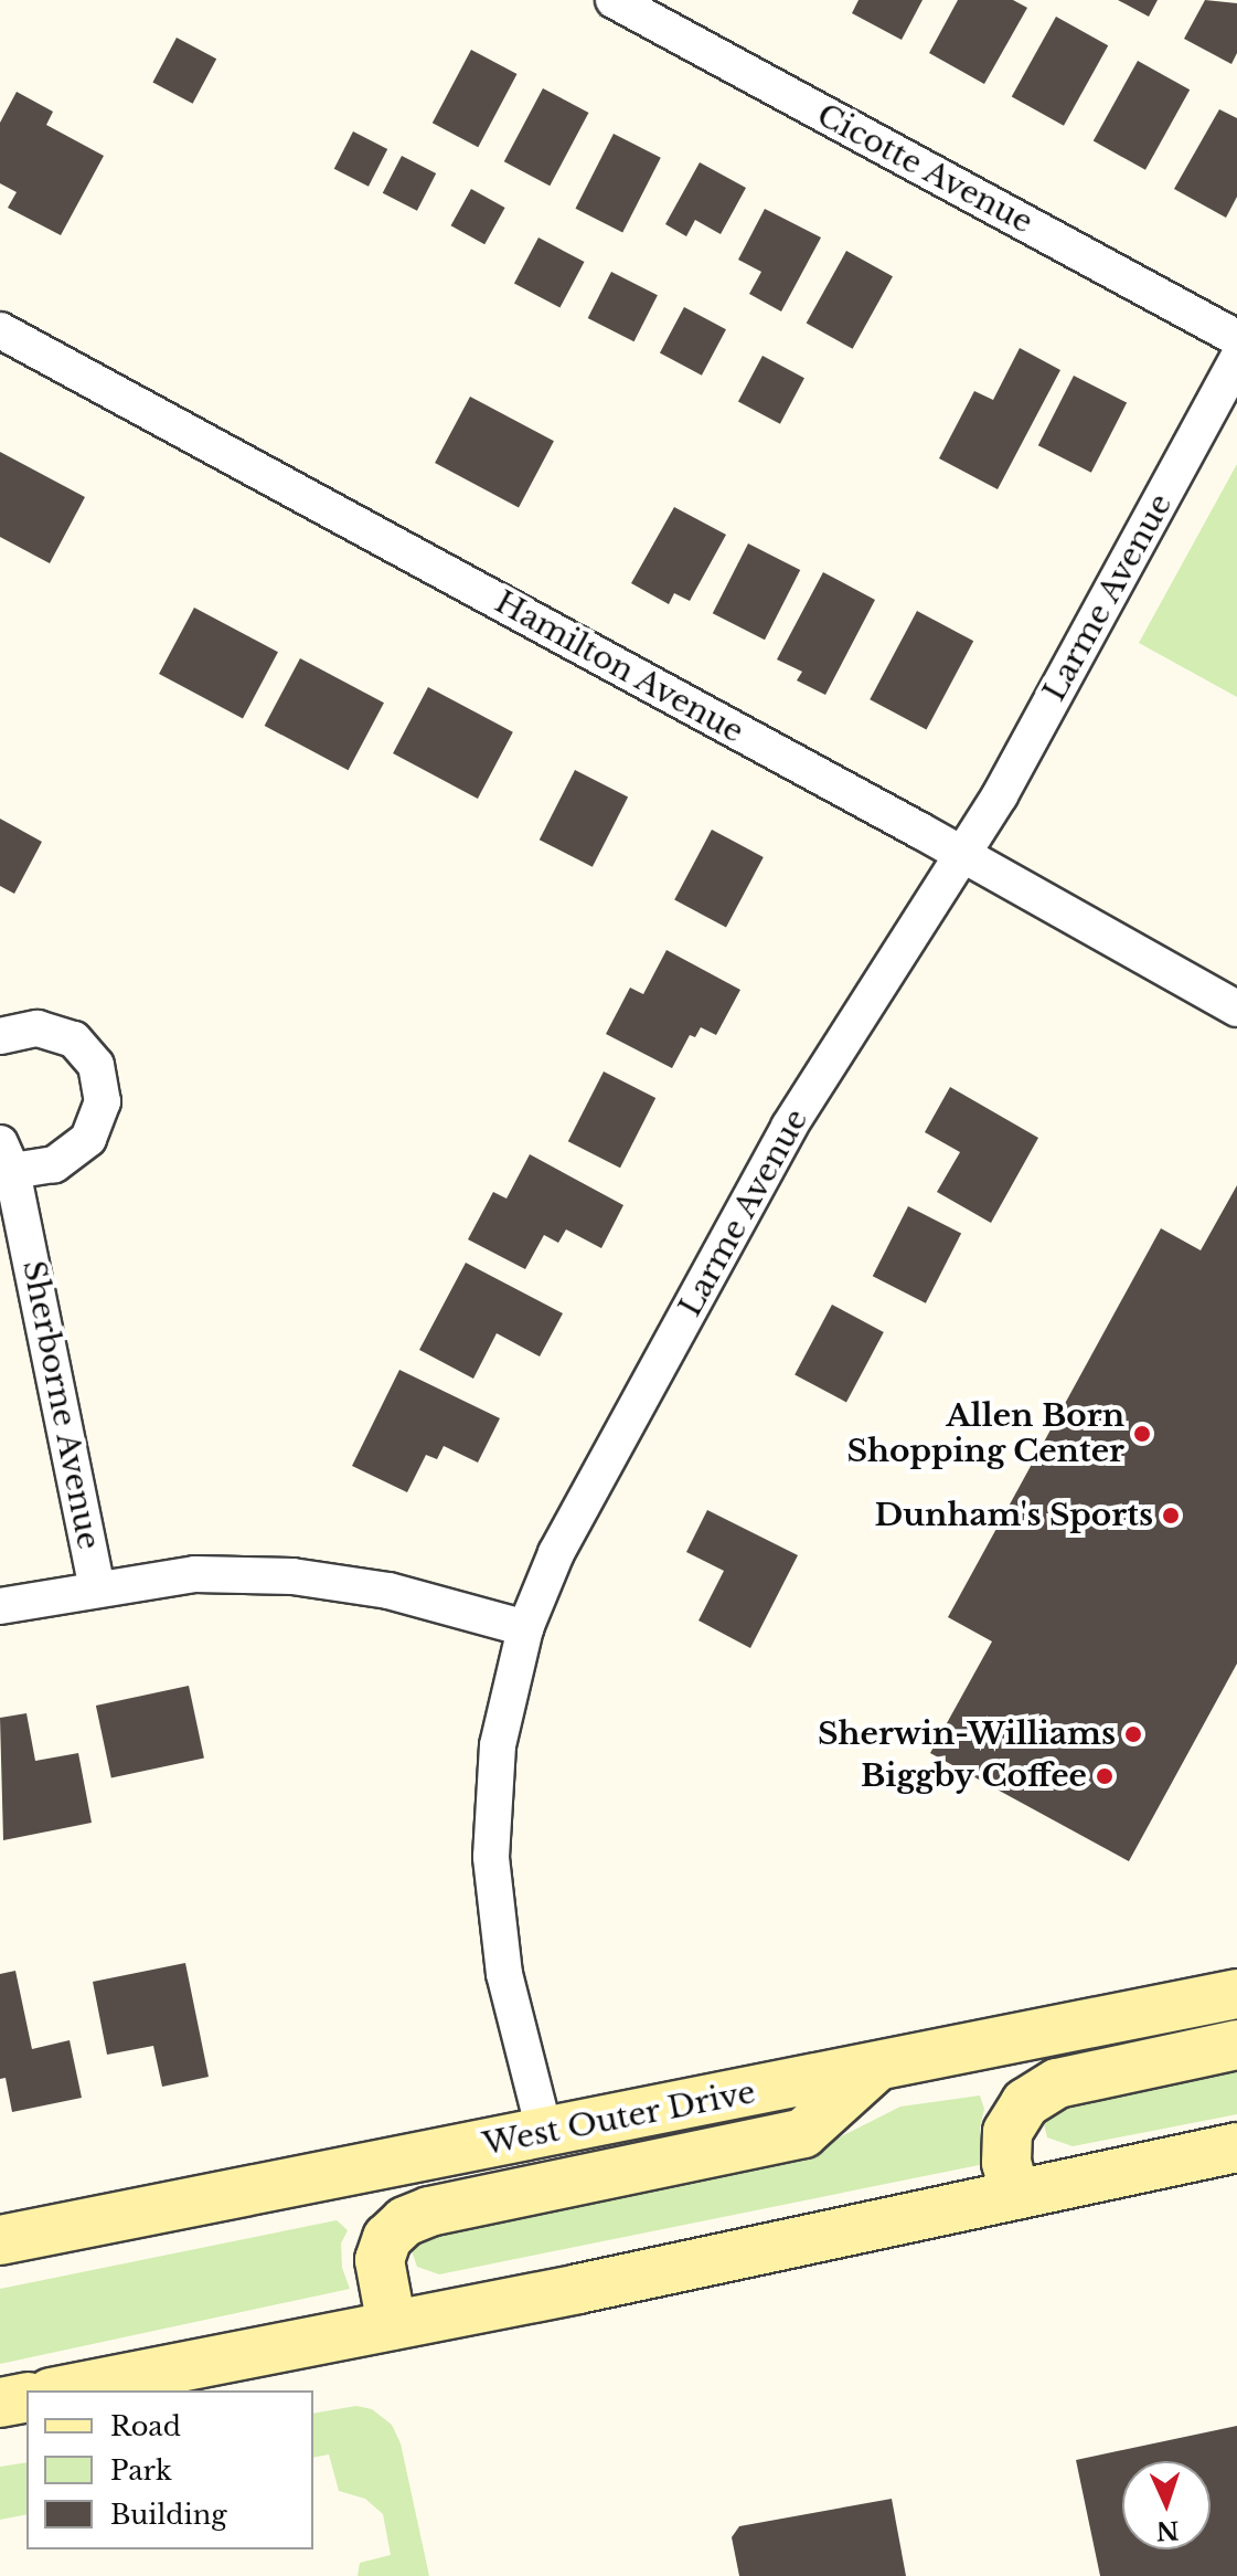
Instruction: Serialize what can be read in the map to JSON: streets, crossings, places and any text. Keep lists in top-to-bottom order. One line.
{"streets":{"main road":["West Outer Drive"],"street":["Cicotte Avenue","Larme Avenue","Hamilton Avenue","Sherborne Avenue"]},"crossings":[["Larme Avenue","Hamilton Avenue"],["Larme Avenue","West Outer Drive"]],"places":["Allen Born Shopping Center","Dunham's Sports","Sherwin-Williams","Biggby Coffee"],"legend":["Road","Park","Building"],"north":"bottom"}
